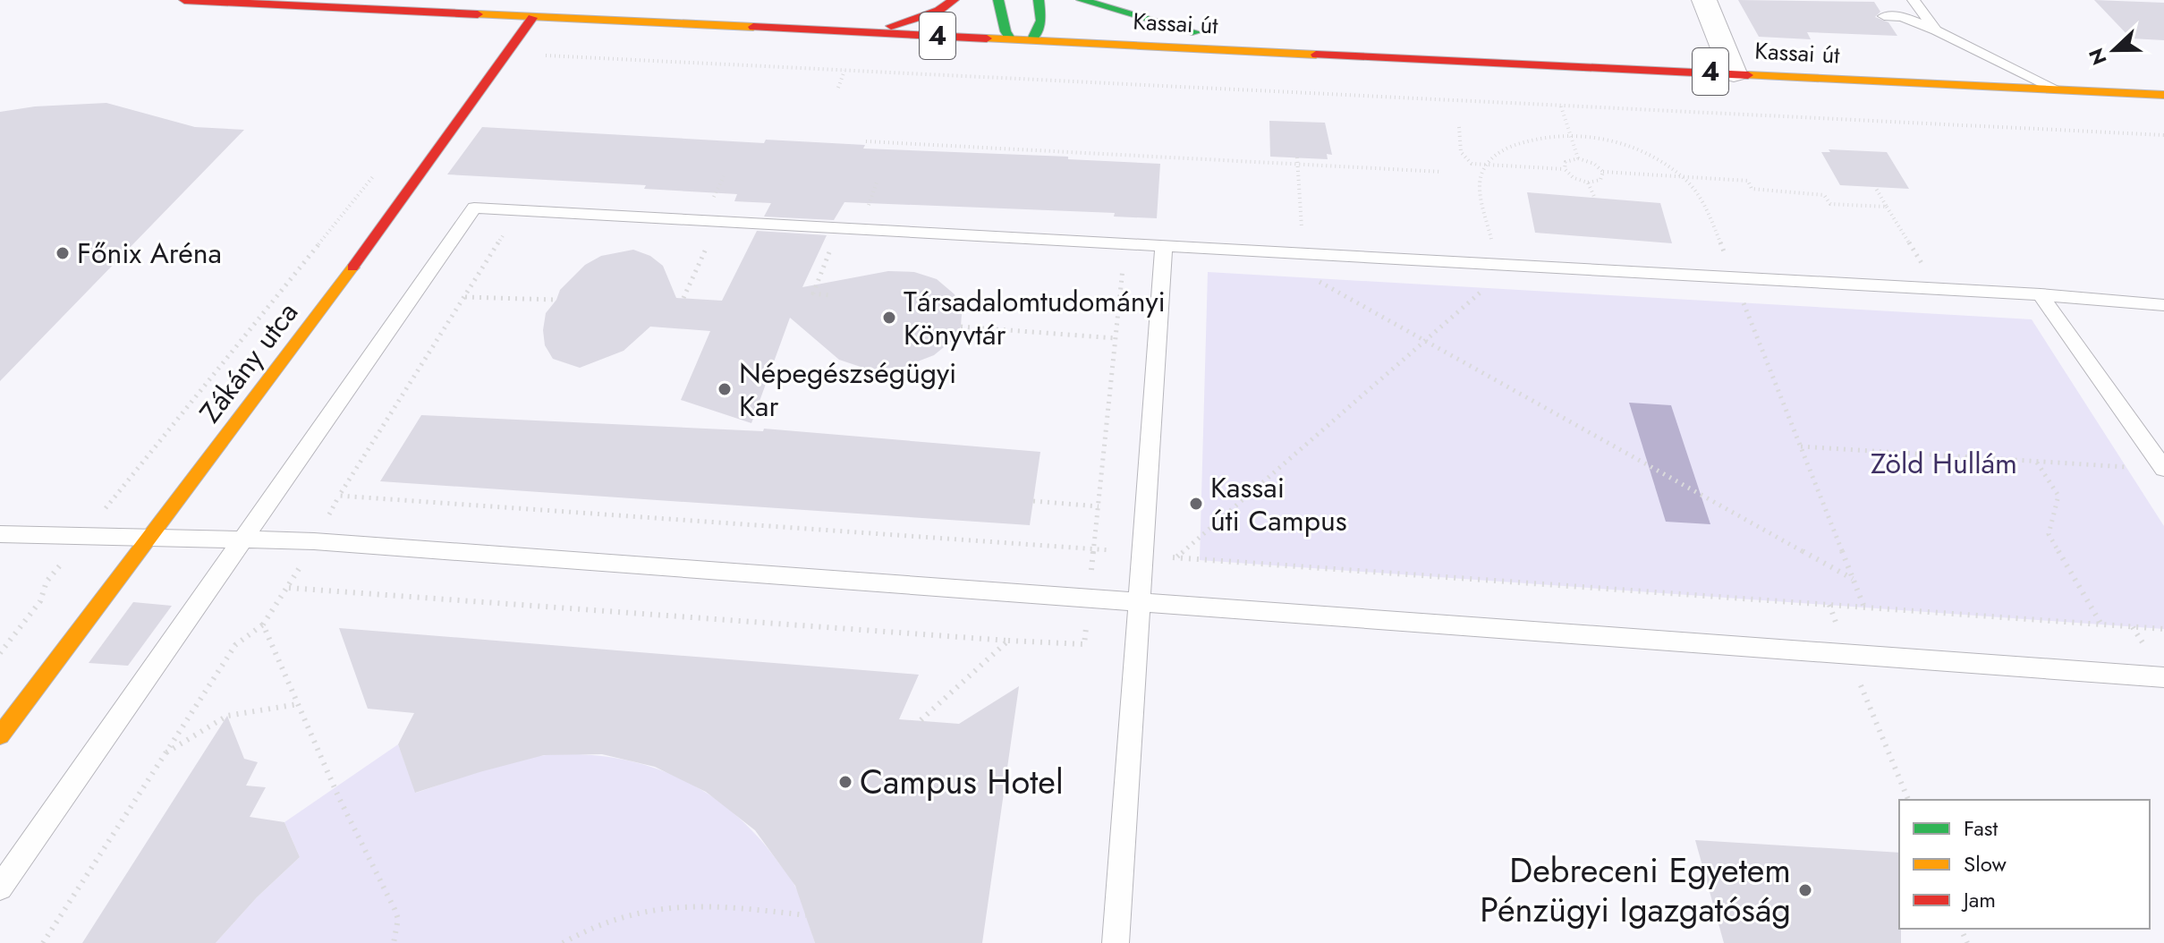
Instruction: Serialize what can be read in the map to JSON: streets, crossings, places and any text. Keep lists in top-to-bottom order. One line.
{"streets":{"main road":["Kassai út","4","Zákány utca"]},"crossings":[["Kassai út","Zákány utca"]],"parks":["Zöld Hullám"],"places":["Főnix Aréna","Társadalomtudományi Könyvtár","Népegészségügyi Kar","Kassai úti Campus","Campus Hotel","Debreceni Egyetem Pénzügyi Igazgatóság"],"legend":["Fast","Slow","Jam"],"north":"left"}
